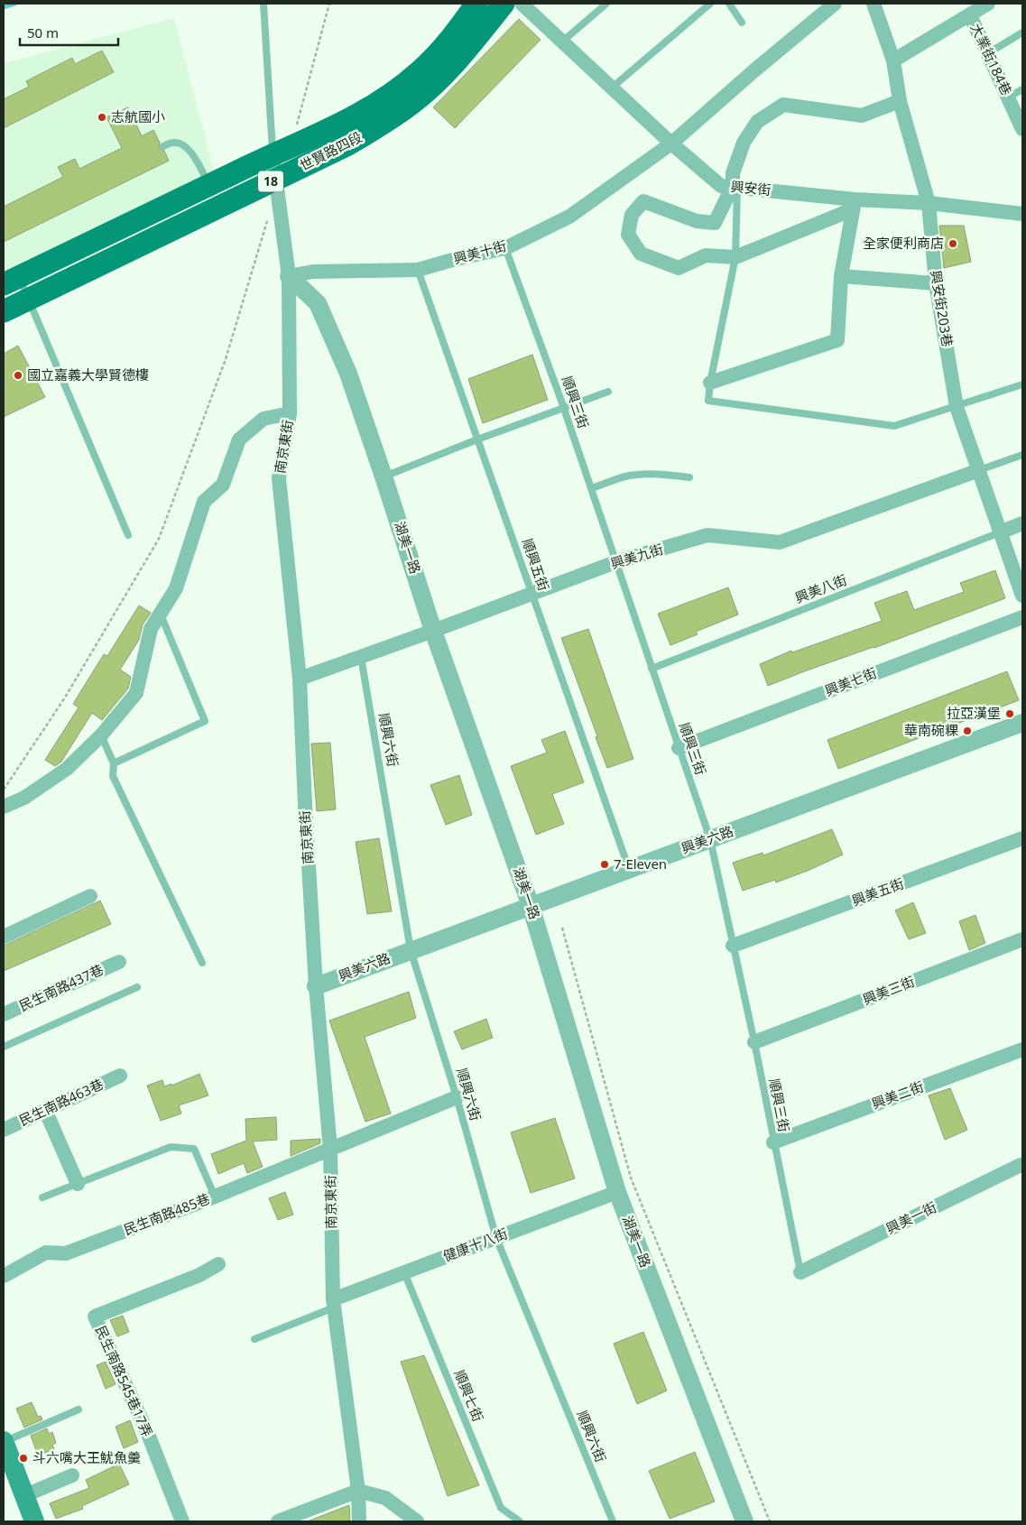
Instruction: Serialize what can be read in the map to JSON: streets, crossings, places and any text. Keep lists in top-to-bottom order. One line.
{"streets":{"main road":["世賢路四段","18"],"street":["大業街184巷","興安街","興美十街","興安街203巷","南京東街","湖美一路","興美九街","興美七街","興美六路","興美五街","民生南路437巷","興美三街","興美二街","民生南路463巷","民生南路485巷","興美一街","健康十八街","民生南路545巷17弄"],"lane":["順興三街","順興五街","興美八街","順興六街","順興七街"]},"crossings":[["世賢路四段","南京東街"],["興安街","興美十街"],["興安街","興安街203巷"],["興美十街","順興三街"],["興美十街","南京東街"],["興美十街","湖美一路"],["興美十街","順興五街"],["興安街203巷","興美九街"],["興安街203巷","興美八街"],["順興三街","興美九街"],["順興三街","興美八街"],["順興三街","興美七街"],["順興三街","興美六路"],["順興三街","興美五街"],["順興三街","興美三街"],["順興三街","興美二街"],["順興三街","興美一街"],["南京東街","湖美一路"],["南京東街","興美九街"],["南京東街","興美六路"],["南京東街","民生南路485巷"],["南京東街","健康十八街"],["湖美一路","興美九街"],["湖美一路","興美六路"],["湖美一路","健康十八街"],["興美九街","順興五街"],["興美九街","順興六街"],["順興五街","興美六路"],["順興六街","興美六路"],["順興六街","民生南路485巷"],["順興六街","健康十八街"],["健康十八街","順興七街"]],"places":["志航國小","全家便利商店","國立嘉義大學賢德樓","拉亞漢堡","華南碗粿","7-Eleven","斗六嘴大王魷魚羹"],"scale_bar":"50 m"}
